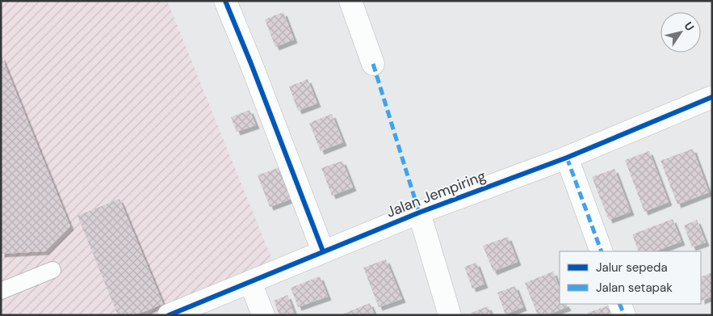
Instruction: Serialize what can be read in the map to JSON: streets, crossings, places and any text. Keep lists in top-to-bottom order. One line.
{"streets":{"street":["Jalan Jempiring"]},"legend":["Jalur sepeda","Jalan setapak"],"north":"top right"}
